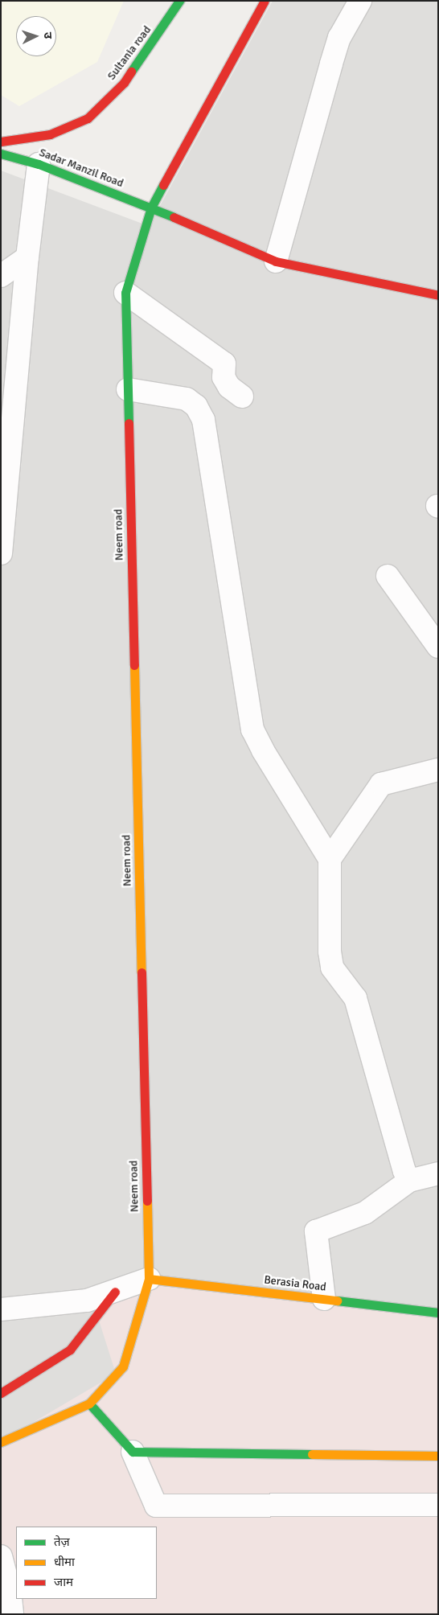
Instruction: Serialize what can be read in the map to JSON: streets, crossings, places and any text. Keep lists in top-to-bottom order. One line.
{"streets":{"main road":["Sultania road","Sadar Manzil Road","Neem road","Berasia Road"]},"crossings":[["Sadar Manzil Road","Neem road"],["Neem road","Berasia Road"]],"legend":["तेज़","धीमा","जाम"],"north":"right"}
